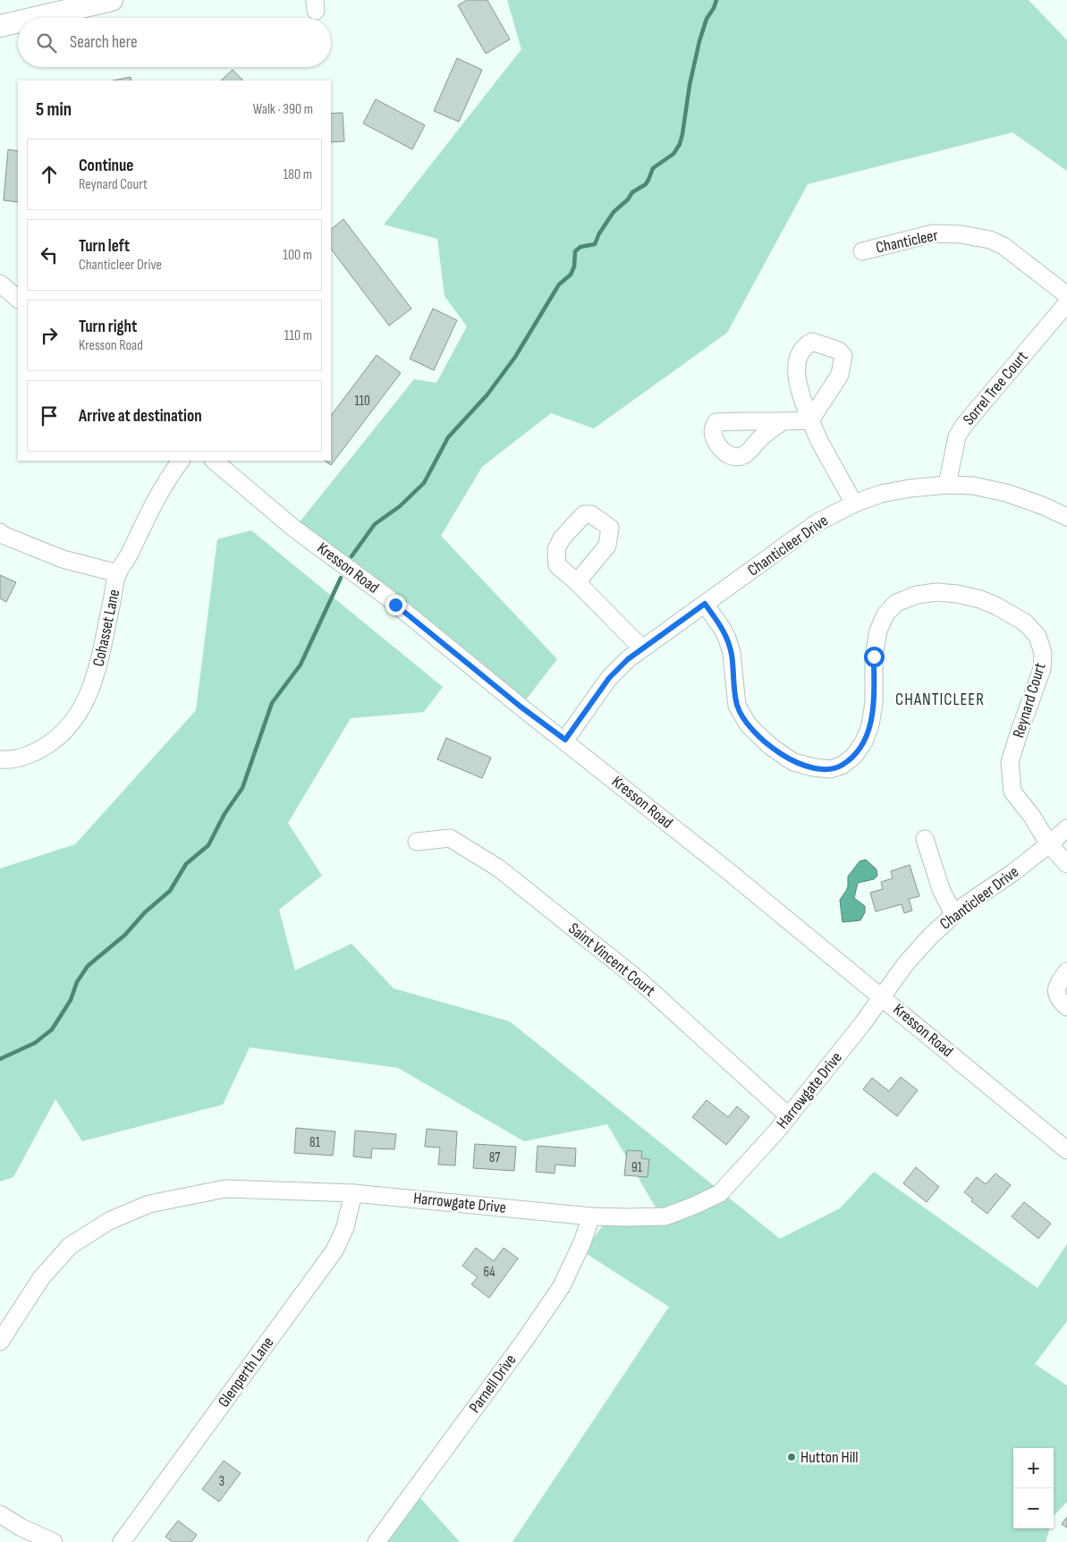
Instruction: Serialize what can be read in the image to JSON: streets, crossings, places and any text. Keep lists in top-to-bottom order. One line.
{"streets":{"street":["Chanticleer","Sorrel Tree Court","Chanticleer Drive","Kresson Road","Cohasset Lane","Reynard Court","Saint Vincent Court","Harrowgate Drive","Glenperth Lane","Parnell Drive"]},"crossings":[["Sorrel Tree Court","Chanticleer Drive"],["Chanticleer Drive","Kresson Road"],["Chanticleer Drive","Reynard Court"],["Chanticleer Drive","Harrowgate Drive"],["Kresson Road","Harrowgate Drive"],["Saint Vincent Court","Harrowgate Drive"],["Harrowgate Drive","Glenperth Lane"],["Harrowgate Drive","Parnell Drive"]],"districts":["CHANTICLEER"],"places":["Hutton Hill"],"house_numbers":["110","81","87","91","64","3"],"page":{"search":"Search here","heading":["5 min","Walk · 390 m"],"list":[["Continue","Reynard Court","180 m"],["Turn left","Chanticleer Drive","100 m"],["Turn right","Kresson Road","110 m"],"Arrive at destination"],"map_buttons":["+","−"]}}
